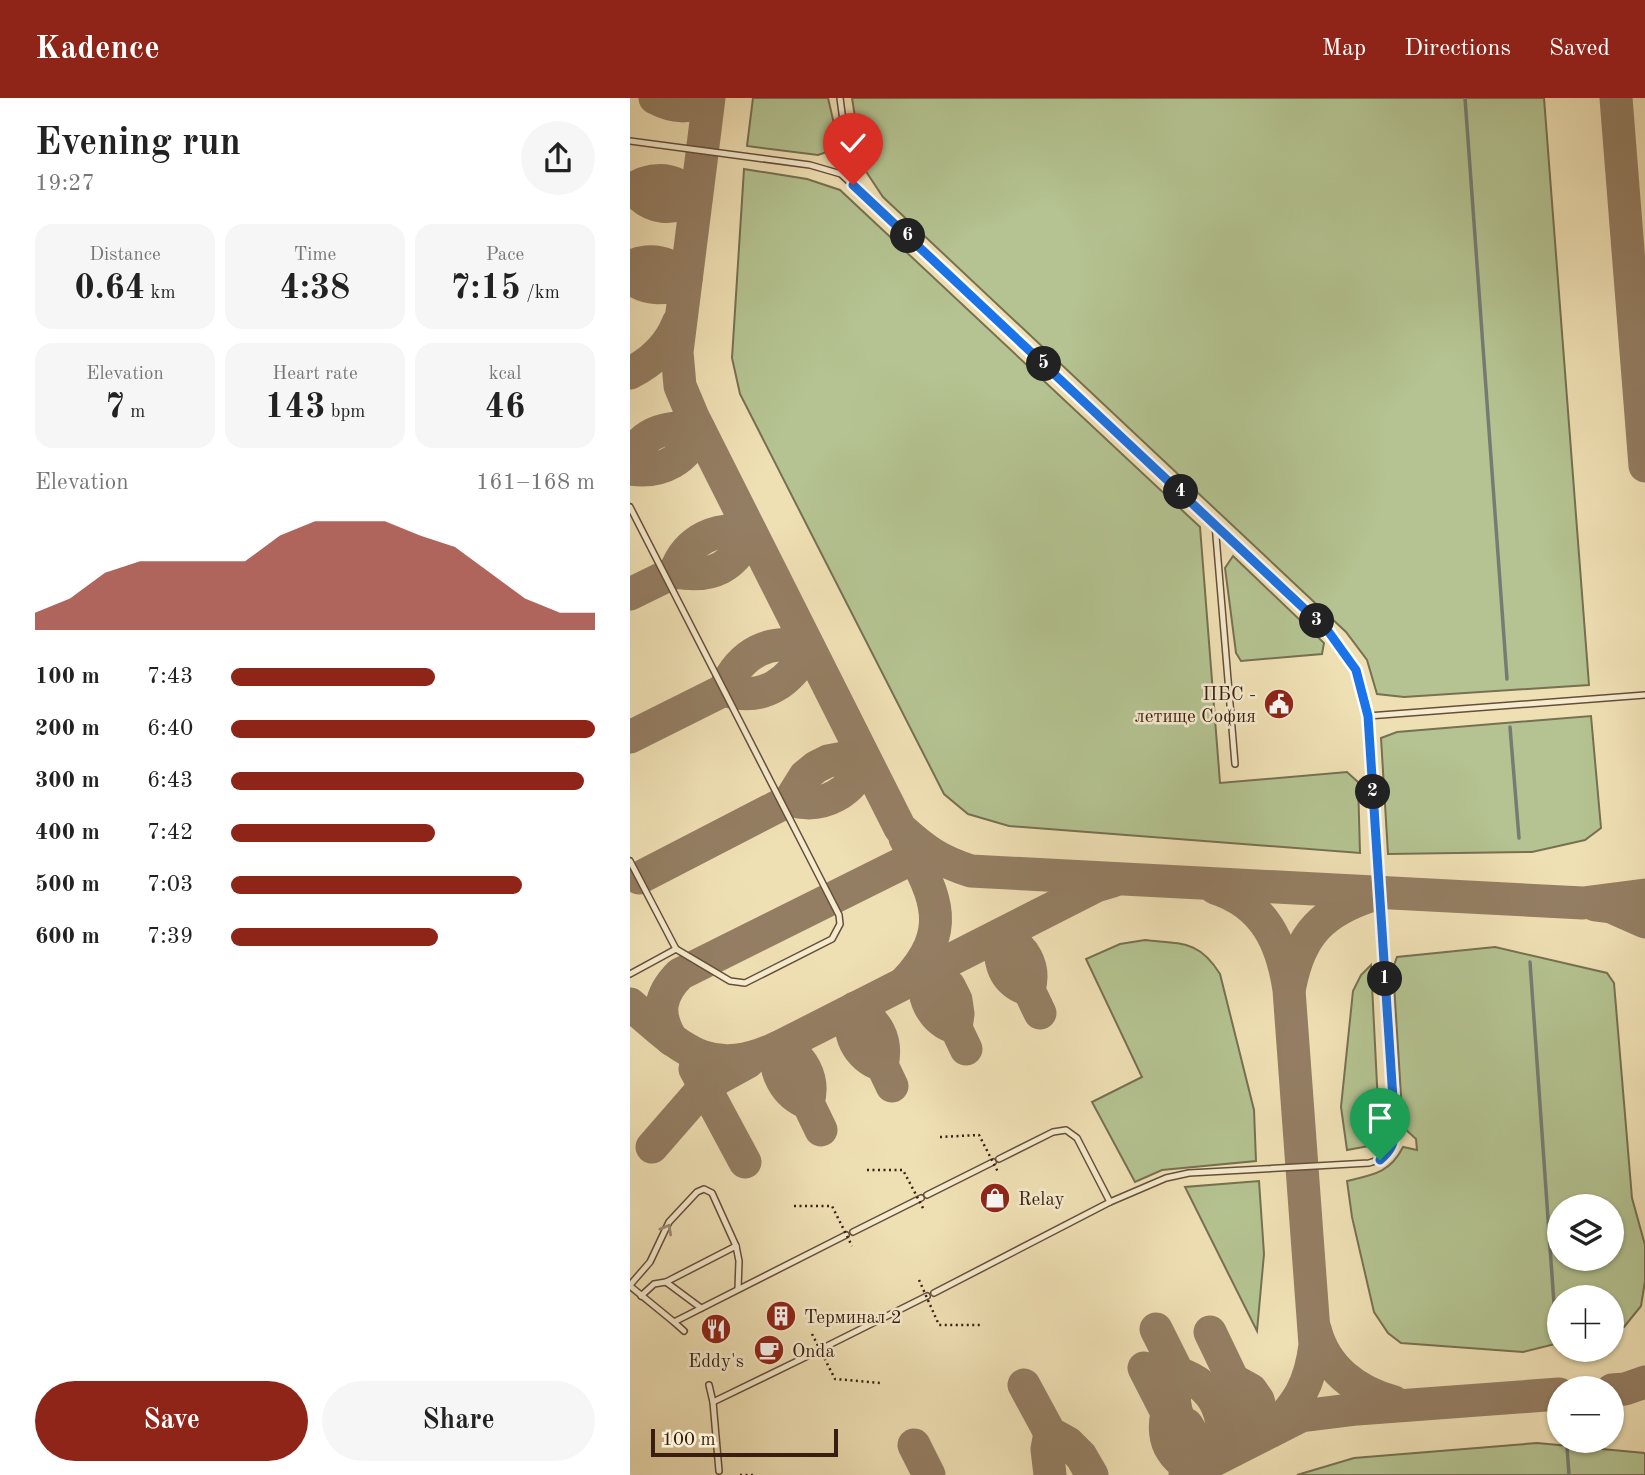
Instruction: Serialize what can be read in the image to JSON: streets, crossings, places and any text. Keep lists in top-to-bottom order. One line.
{"places":{"public building":["ПБС - летище София"],"shop":["Relay"],"building":["Терминал 2"],"restaurant":["Eddy's"],"cafe":["Onda"]},"scale_bar":"100 m","page":{"header":"Kadence","nav":["Map","Directions","Saved"],"heading":["Evening run","19:27"],"stats":[["Distance","0.64 km"],["Time","4:38"],["Pace","7:15 /km"],["Elevation","7 m"],["Heart rate","143 bpm"],["kcal","46"]],"pins":["6","5","4","3","2","1"],"chart":["Elevation","161–168 m"],"list":[{"name":"100 m","note":"7:43"},{"name":"200 m","note":"6:40"},{"name":"300 m","note":"6:43"},{"name":"400 m","note":"7:42"},{"name":"500 m","note":"7:03"},{"name":"600 m","note":"7:39"}],"map_buttons":["+","−"],"buttons":["Save","Share"],"scale":"100 m"}}
